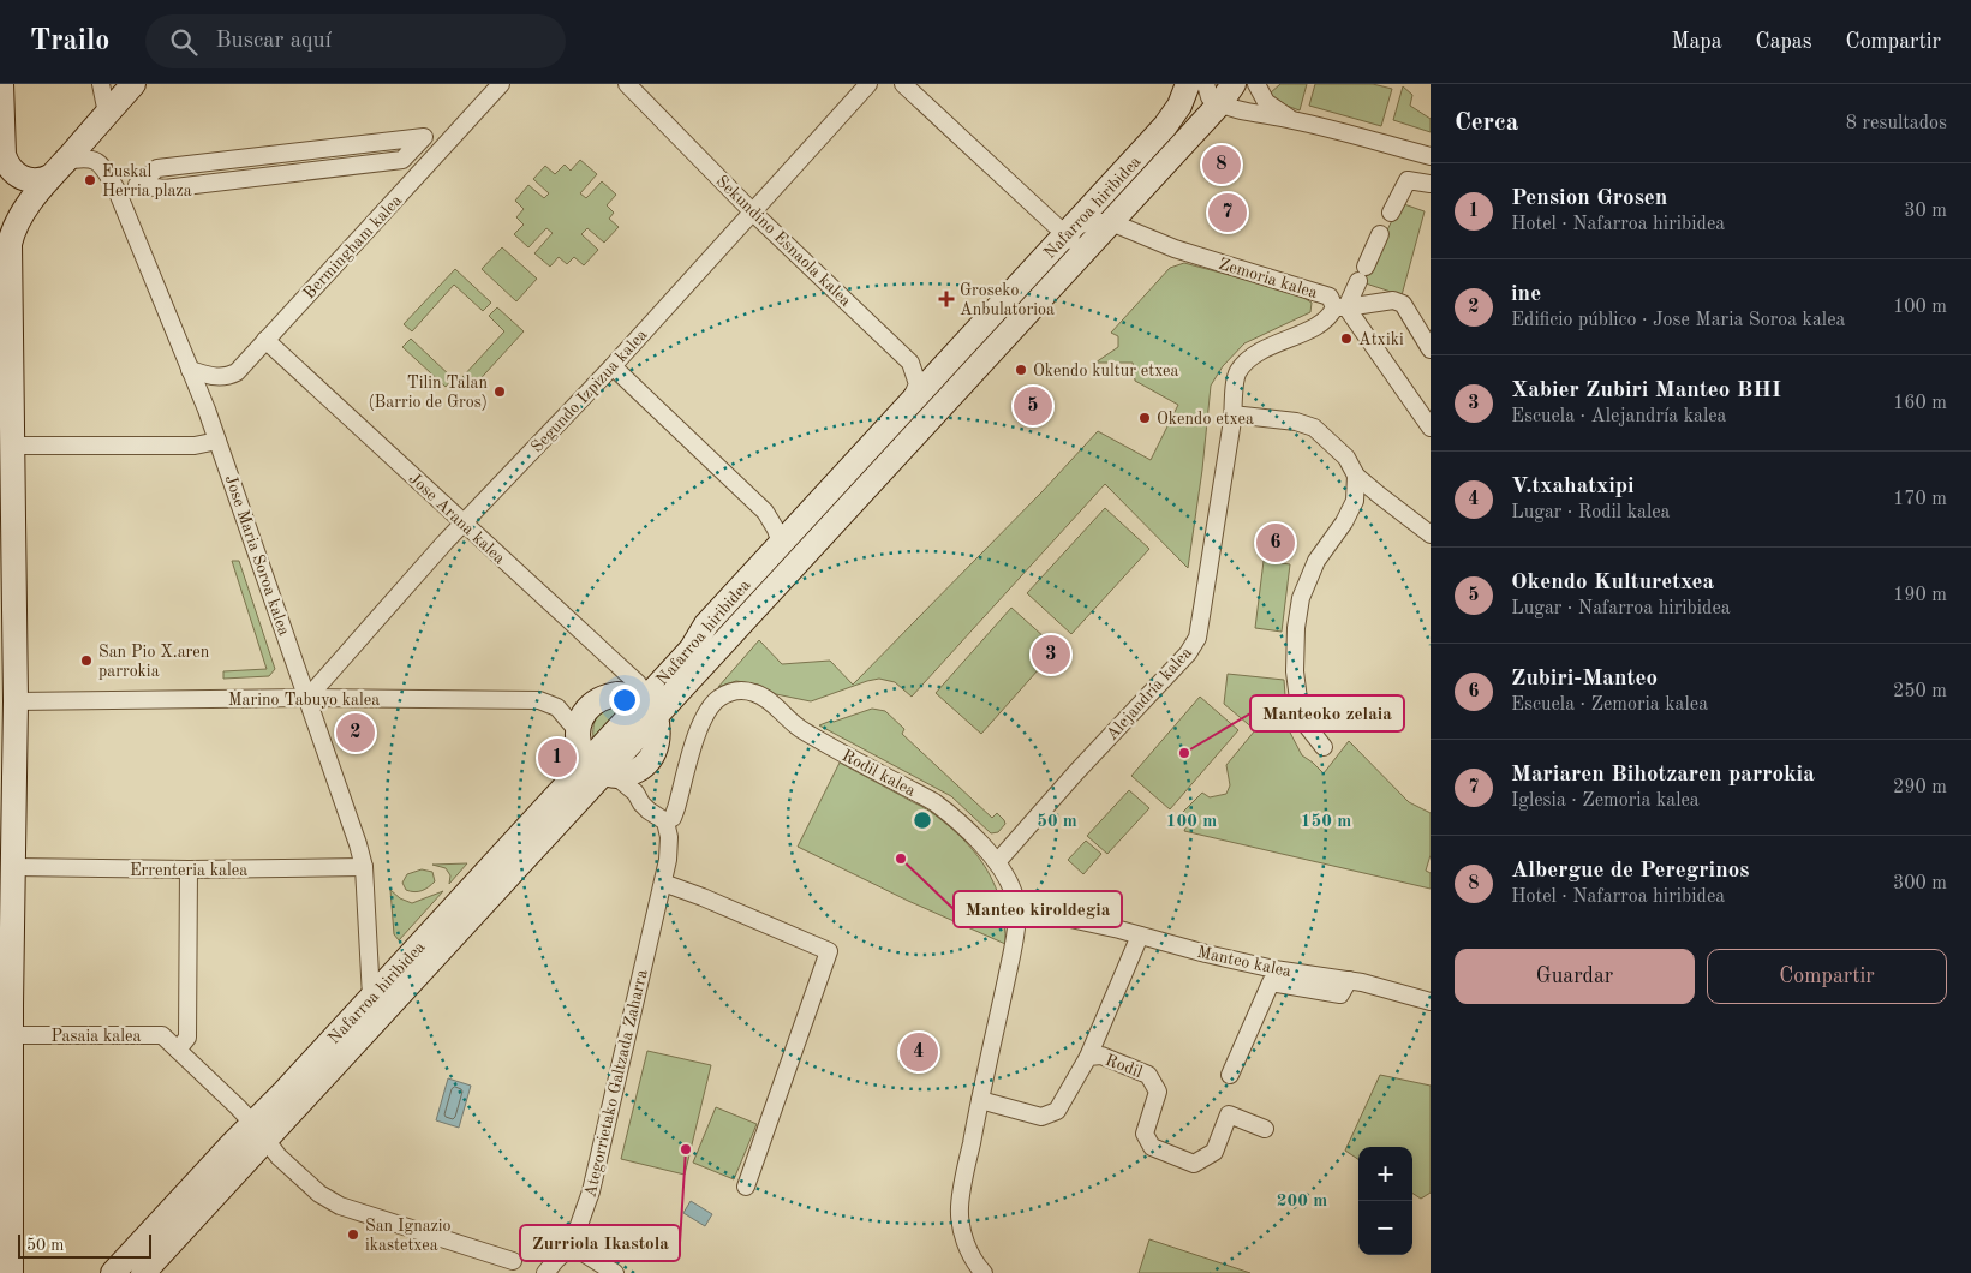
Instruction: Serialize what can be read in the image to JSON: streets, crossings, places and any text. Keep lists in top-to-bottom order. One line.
{"streets":{"main road":["Nafarroa hiribidea"],"street":["Sekundino Esnaola kalea","Bermingham kalea","Zemoria kalea","Segundo Izpizua kalea","Jose Arana kalea","Jose Maria Soroa kalea","Alejandría kalea","Marino Tabuyo kalea","Rodil kalea","Errenteria kalea","Manteo kalea","Pasaia kalea","Rodil","Ategorrietako Galtzada Zaharra"]},"crossings":[["Nafarroa hiribidea","Sekundino Esnaola kalea"],["Nafarroa hiribidea","Zemoria kalea"],["Nafarroa hiribidea","Jose Arana kalea"],["Nafarroa hiribidea","Jose Maria Soroa kalea"],["Nafarroa hiribidea","Pasaia kalea"],["Sekundino Esnaola kalea","Segundo Izpizua kalea"],["Bermingham kalea","Jose Arana kalea"],["Bermingham kalea","Jose Maria Soroa kalea"],["Zemoria kalea","Alejandría kalea"],["Segundo Izpizua kalea","Jose Arana kalea"],["Segundo Izpizua kalea","Jose Maria Soroa kalea"],["Segundo Izpizua kalea","Marino Tabuyo kalea"],["Jose Maria Soroa kalea","Marino Tabuyo kalea"],["Jose Maria Soroa kalea","Errenteria kalea"],["Alejandría kalea","Rodil kalea"],["Rodil kalea","Manteo kalea"],["Rodil kalea","Rodil"],["Rodil kalea","Ategorrietako Galtzada Zaharra"]],"places":{"other":["Euskal Herria plaza","Atxiki","Okendo kultur etxea","Tilin Talan (Barrio de Gros)","Okendo etxea","San Pio X.aren parrokia","Manteoko zelaia","Manteo kiroldegia","Zurriola Ikastola","San Ignazio ikastetxea"],"health":["Groseko Anbulatorioa"]},"scale_bar":"50 m","page":{"header":"Trailo","search":"Buscar aquí","nav":["Mapa","Capas","Compartir"],"heading":["Cerca","8 resultados"],"pins":["8","7","5","6","3","2","1","4"],"list":[{"mark":"1","name":"Pension Grosen","note":"Hotel · Nafarroa hiribidea","value":"30 m"},{"mark":"2","name":"ine","note":"Edificio público · Jose Maria Soroa kalea","value":"100 m"},{"mark":"3","name":"Xabier Zubiri Manteo BHI","note":"Escuela · Alejandría kalea","value":"160 m"},{"mark":"4","name":"V.txahatxipi","note":"Lugar · Rodil kalea","value":"170 m"},{"mark":"5","name":"Okendo Kulturetxea","note":"Lugar · Nafarroa hiribidea","value":"190 m"},{"mark":"6","name":"Zubiri-Manteo","note":"Escuela · Zemoria kalea","value":"250 m"},{"mark":"7","name":"Mariaren Bihotzaren parrokia","note":"Iglesia · Zemoria kalea","value":"290 m"},{"mark":"8","name":"Albergue de Peregrinos","note":"Hotel · Nafarroa hiribidea","value":"300 m"}],"buttons":["Guardar","Compartir"],"map_buttons":["+","−"],"scale":"50 m"},"rings":["50 m","100 m","150 m","200 m"]}
